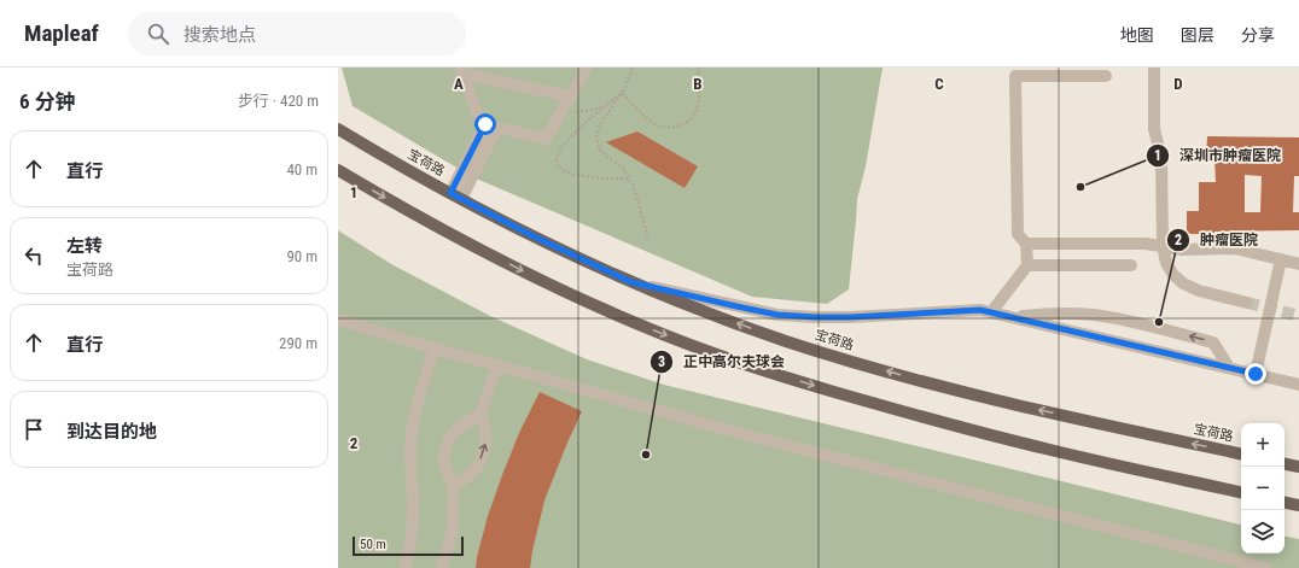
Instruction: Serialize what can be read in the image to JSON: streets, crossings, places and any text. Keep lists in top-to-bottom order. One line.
{"streets":{"main road":["宝荷路"]},"places":["深圳市肿瘤医院","肿瘤医院","正中高尔夫球会"],"scale_bar":"50 m","page":{"header":"Mapleaf","search":"搜索地点","nav":["地图","图层","分享"],"heading":["6 分钟","步行 · 420 m"],"list":[["直行","40 m"],["左转","宝荷路","90 m"],["直行","290 m"],"到达目的地"],"map_buttons":["+","−"],"scale":"50 m"},"grid":{"columns":["A","B","C","D"],"rows":["1","2"]}}
